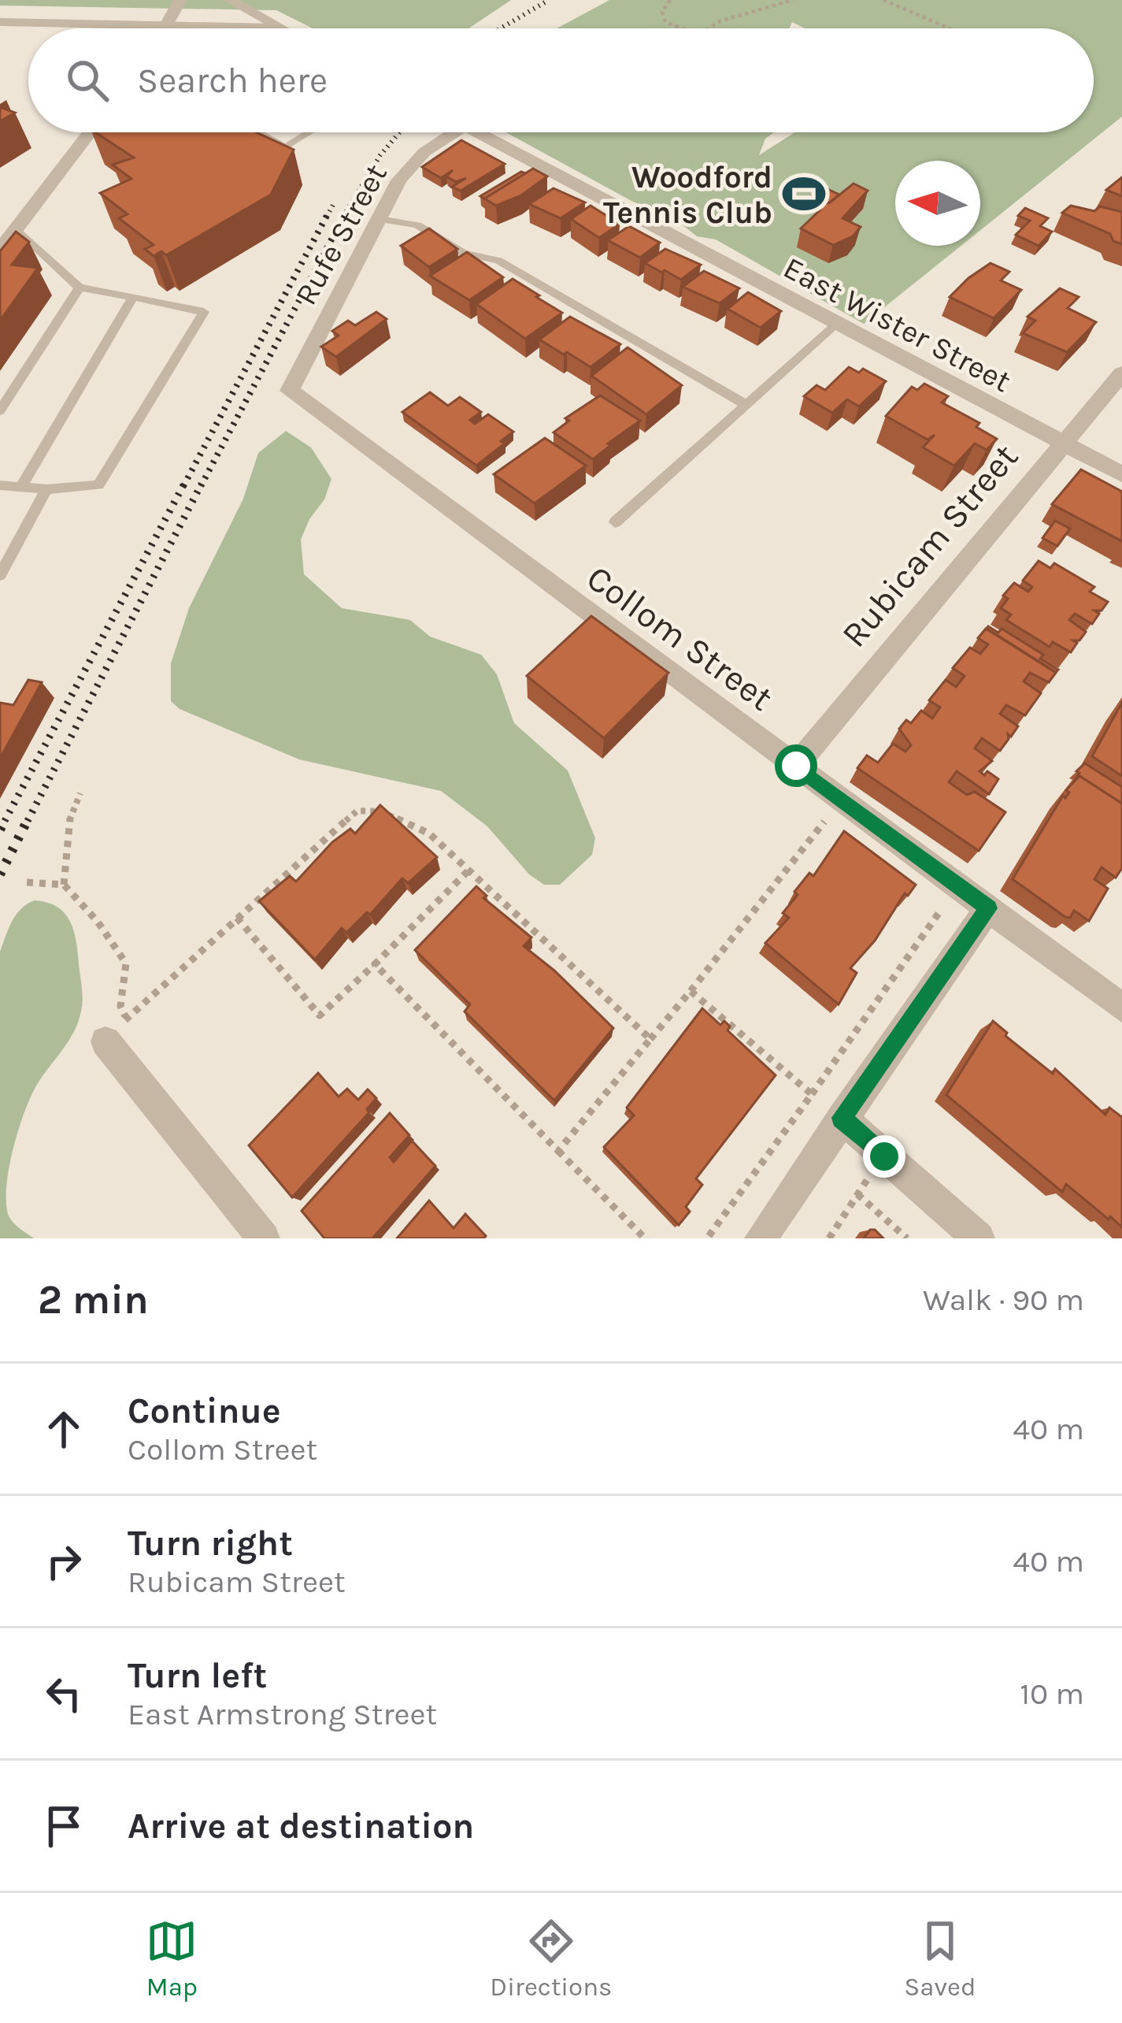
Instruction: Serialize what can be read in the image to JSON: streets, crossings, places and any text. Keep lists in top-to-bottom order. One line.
{"streets":{"street":["Rufe Street","East Wister Street","Rubicam Street","Collom Street"]},"crossings":[["Rufe Street","Collom Street"],["East Wister Street","Rubicam Street"],["Rubicam Street","Collom Street"]],"places":{"sports":["Woodford Tennis Club"]},"north":"left","page":{"search":"Search here","heading":["2 min","Walk · 90 m"],"list":[["Continue","Collom Street","40 m"],["Turn right","Rubicam Street","40 m"],["Turn left","East Armstrong Street","10 m"],"Arrive at destination"],"nav":["Map","Directions","Saved"]}}
